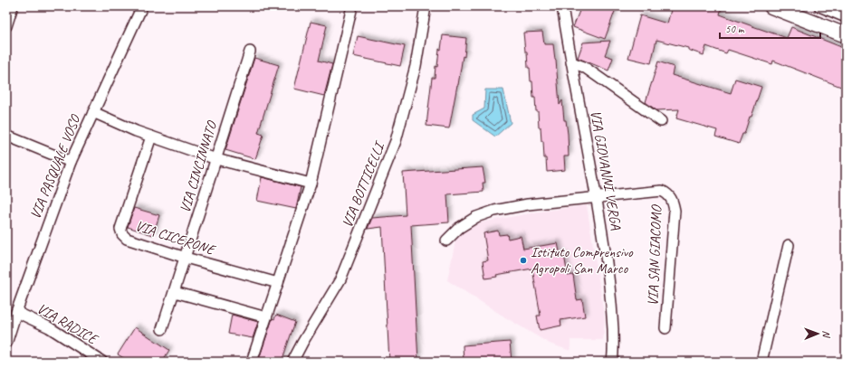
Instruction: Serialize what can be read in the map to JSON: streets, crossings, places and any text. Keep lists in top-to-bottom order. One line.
{"streets":{"street":["VIA PASQUALE VOSO","VIA CINCINNATO","VIA GIOVANNI VERGA","VIA BOTTICELLI","VIA CICERONE","VIA SAN GIACOMO","VIA RADICE"]},"crossings":[["VIA PASQUALE VOSO","VIA RADICE"],["VIA CINCINNATO","VIA CICERONE"],["VIA GIOVANNI VERGA","VIA SAN GIACOMO"]],"places":["Istituto Comprensivo Agropoli San Marco"],"scale_bar":"50 m","north":"right"}
